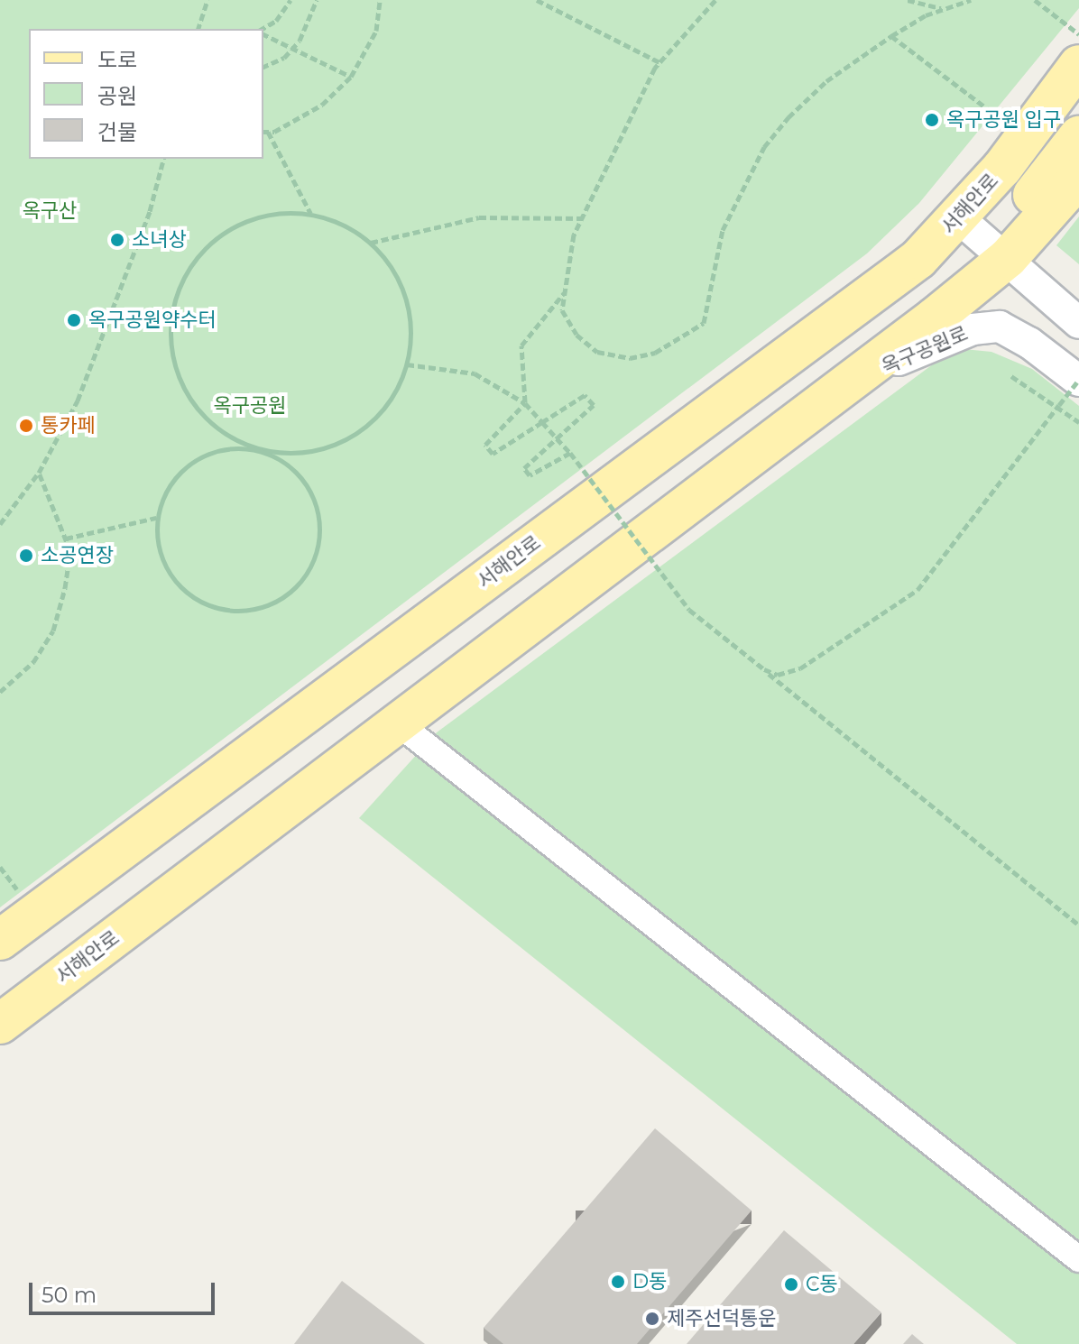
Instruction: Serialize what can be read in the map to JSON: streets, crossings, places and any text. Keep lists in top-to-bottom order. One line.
{"streets":{"main road":["서해안로"],"street":["옥구공원로"]},"crossings":[["서해안로","옥구공원로"]],"parks":["옥구산","옥구공원"],"places":["옥구공원 입구","소녀상","옥구공원약수터","통카페","소공연장","D동","C동","제주선덕통운"],"legend":["도로","공원","건물"],"scale_bar":"50 m"}
